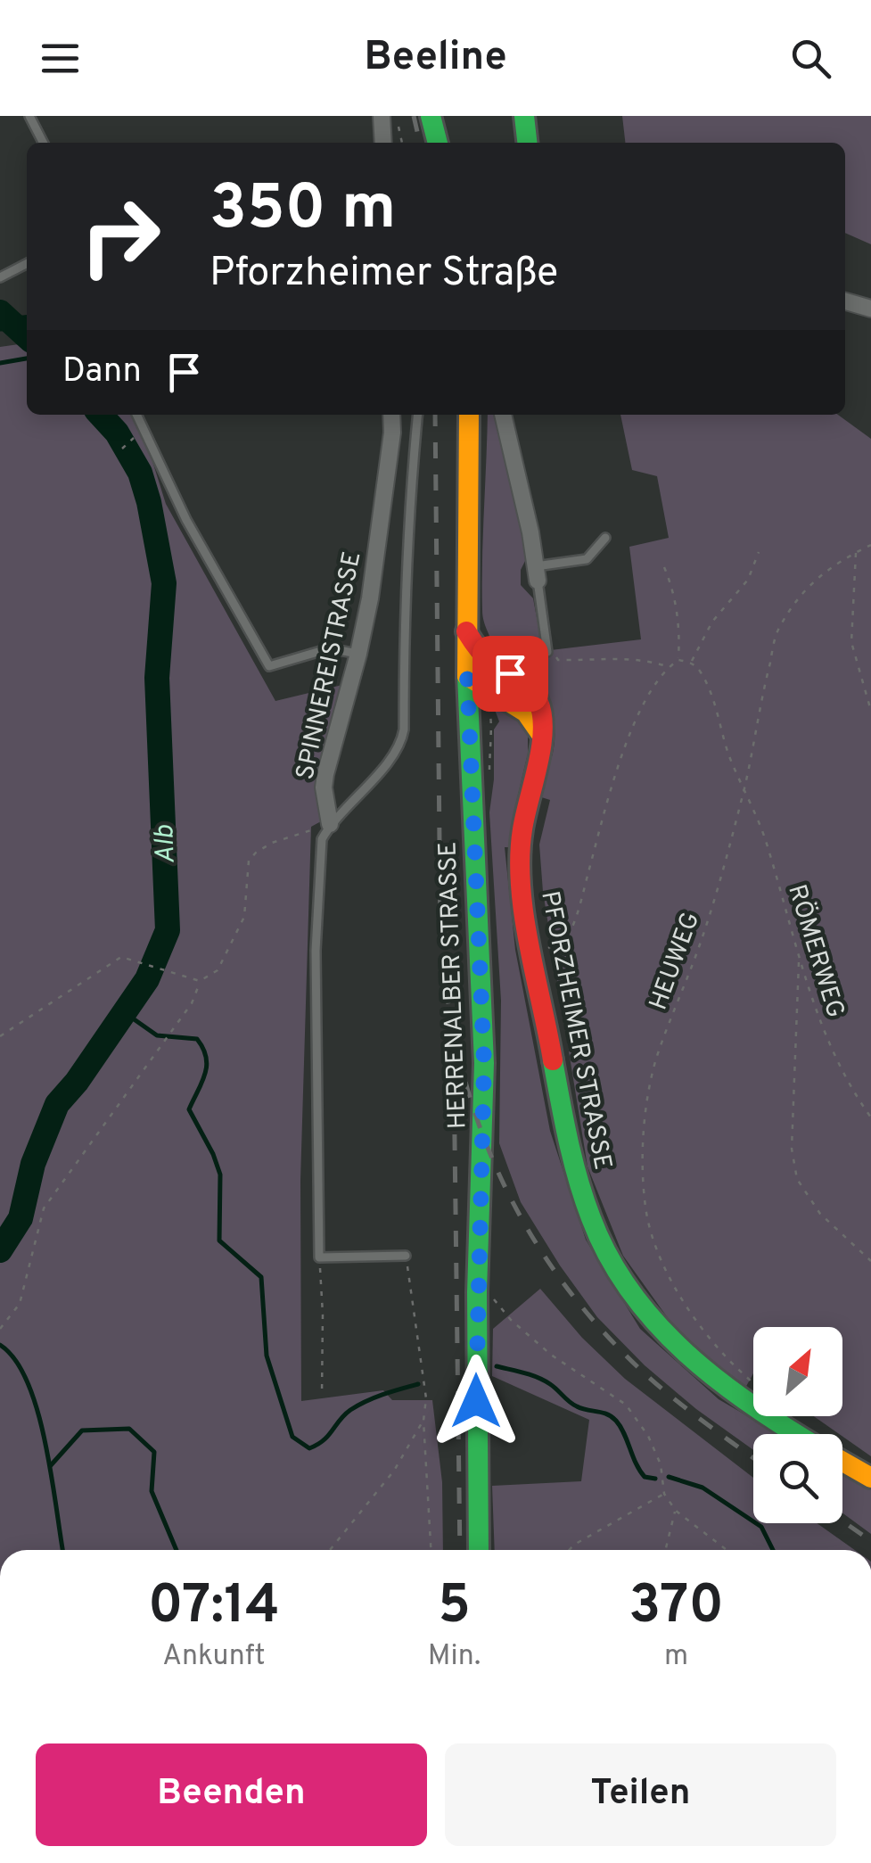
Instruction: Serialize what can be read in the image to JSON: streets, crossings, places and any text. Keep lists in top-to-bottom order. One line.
{"streets":{"main road":["HERRENALBER STRASSE","PFORZHEIMER STRASSE"],"street":["SPINNEREISTRASSE"],"path":["RÖMERWEG","HEUWEG"]},"crossings":[["RÖMERWEG","HEUWEG"]],"water":["Alb"],"north":"top right","page":{"header":"Beeline","turn":["350 m","Pforzheimer Straße"],"then":"Dann","eta":["07:14","Ankunft","5","Min.","370","m"],"buttons":["Beenden","Teilen"]}}
